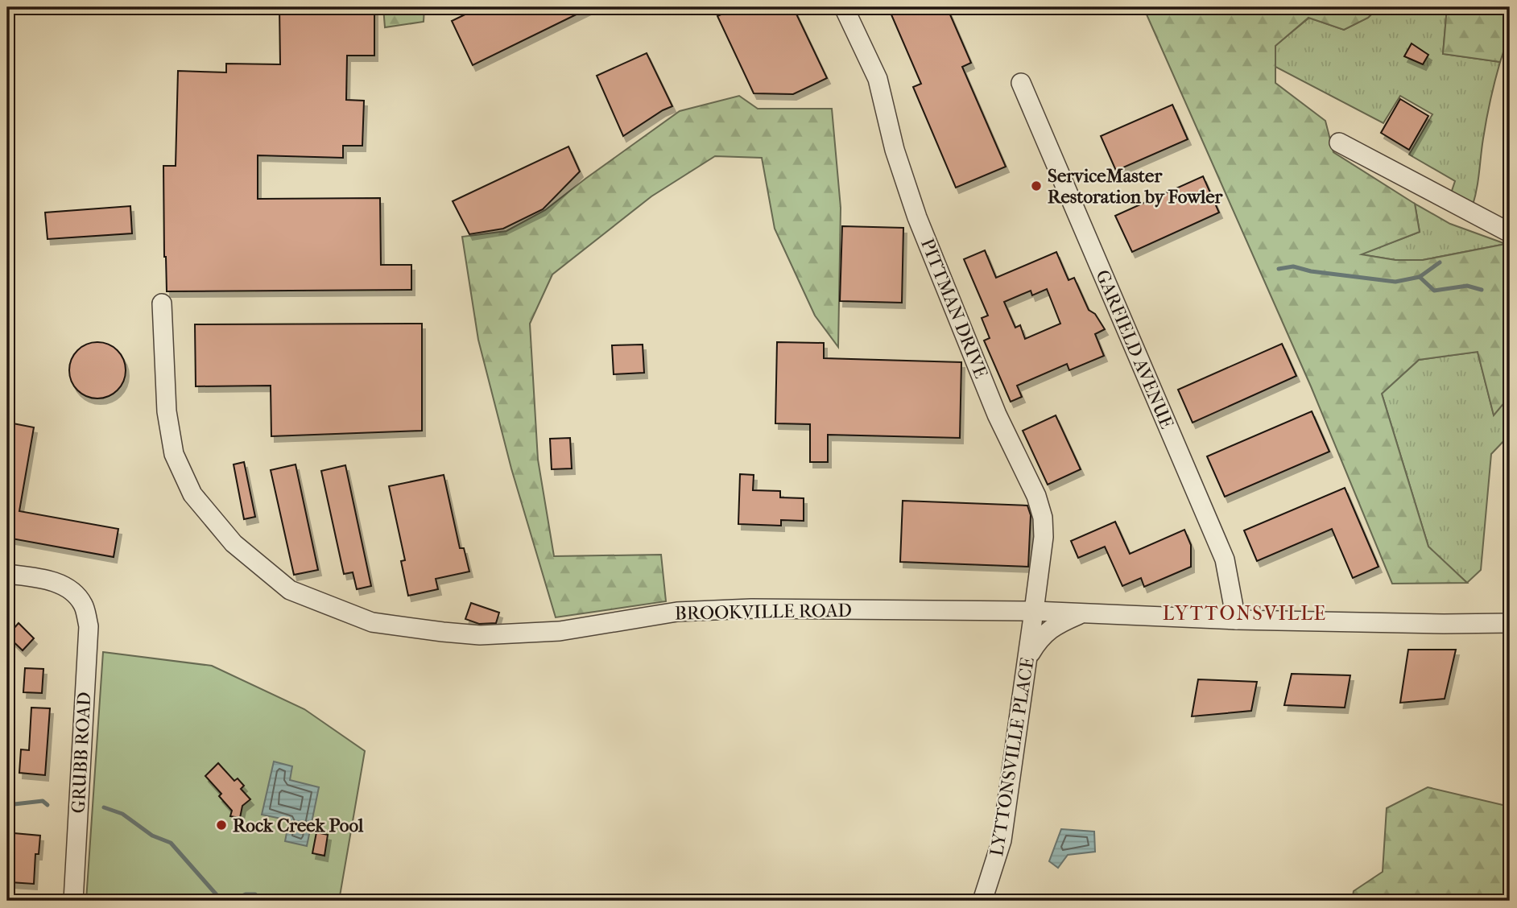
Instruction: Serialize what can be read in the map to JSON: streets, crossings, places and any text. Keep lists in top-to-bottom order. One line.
{"streets":{"street":["PITTMAN DRIVE","GARFIELD AVENUE","BROOKVILLE ROAD","GRUBB ROAD","LYTTONSVILLE PLACE"]},"crossings":[["PITTMAN DRIVE","BROOKVILLE ROAD"],["PITTMAN DRIVE","LYTTONSVILLE PLACE"],["GARFIELD AVENUE","BROOKVILLE ROAD"],["BROOKVILLE ROAD","LYTTONSVILLE PLACE"]],"districts":["LYTTONSVILLE"],"places":["ServiceMaster Restoration by Fowler","Rock Creek Pool"]}
